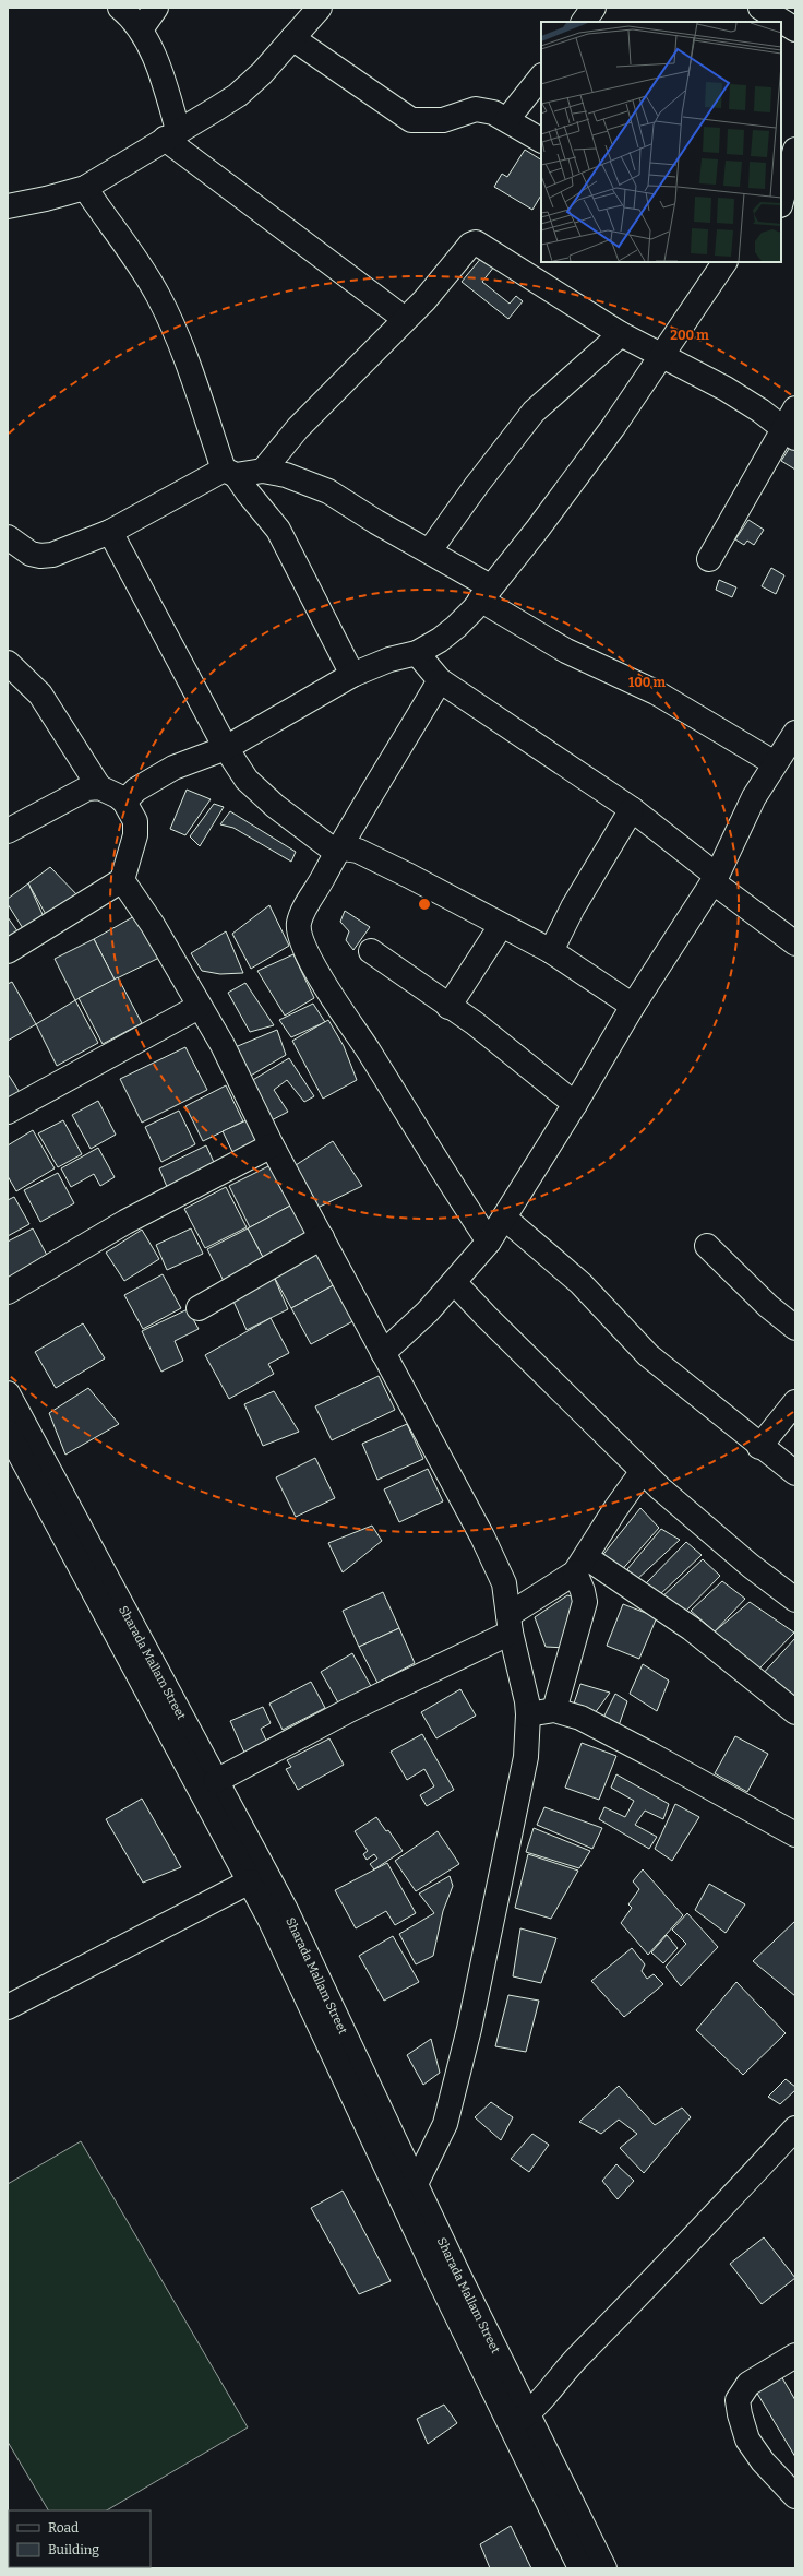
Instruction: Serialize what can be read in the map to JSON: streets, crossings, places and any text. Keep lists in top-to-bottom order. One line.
{"streets":{"street":["Sharada Mallam Street"]},"legend":["Road","Building"],"rings":["200 m","100 m"]}
